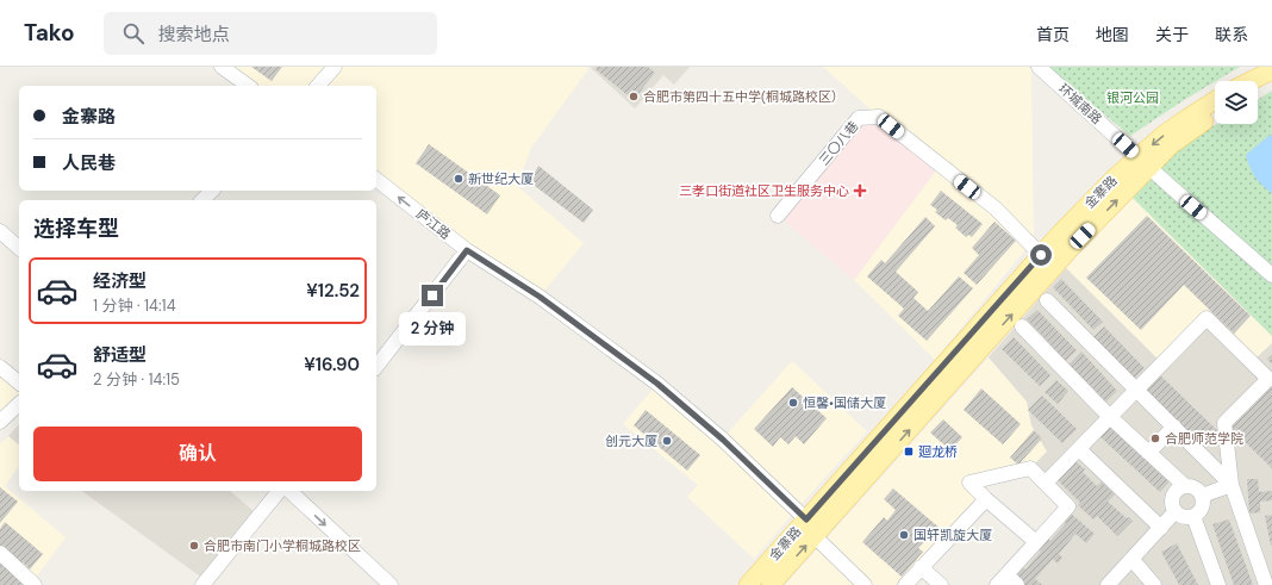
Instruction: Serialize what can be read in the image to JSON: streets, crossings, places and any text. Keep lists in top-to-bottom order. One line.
{"streets":{"main road":["金寨路"],"street":["环城南路","三〇八巷","庐江路"]},"crossings":[["环城南路","金寨路"],["三〇八巷","金寨路"],["金寨路","庐江路"]],"parks":["银河公园"],"places":{"other":["合肥市第四十五中学(桐城路校区）","新世纪大厦","恒馨•国储大厦","合肥师范学院","创元大厦","国轩凯旋大厦","合肥市南门小学桐城路校区"],"health":["三孝口街道社区卫生服务中心"],"transit":["廻龙桥"]},"page":{"header":"Tako","search":"搜索地点","nav":["首页","地图","关于","联系"],"banner":["金寨路","人民巷"],"heading":"选择车型","list":[{"name":"经济型","note":"1 分钟 · 14:14","value":"¥12.52"},{"name":"舒适型","note":"2 分钟 · 14:15","value":"¥16.90"}],"bubble":"2 分钟","buttons":"确认"}}
